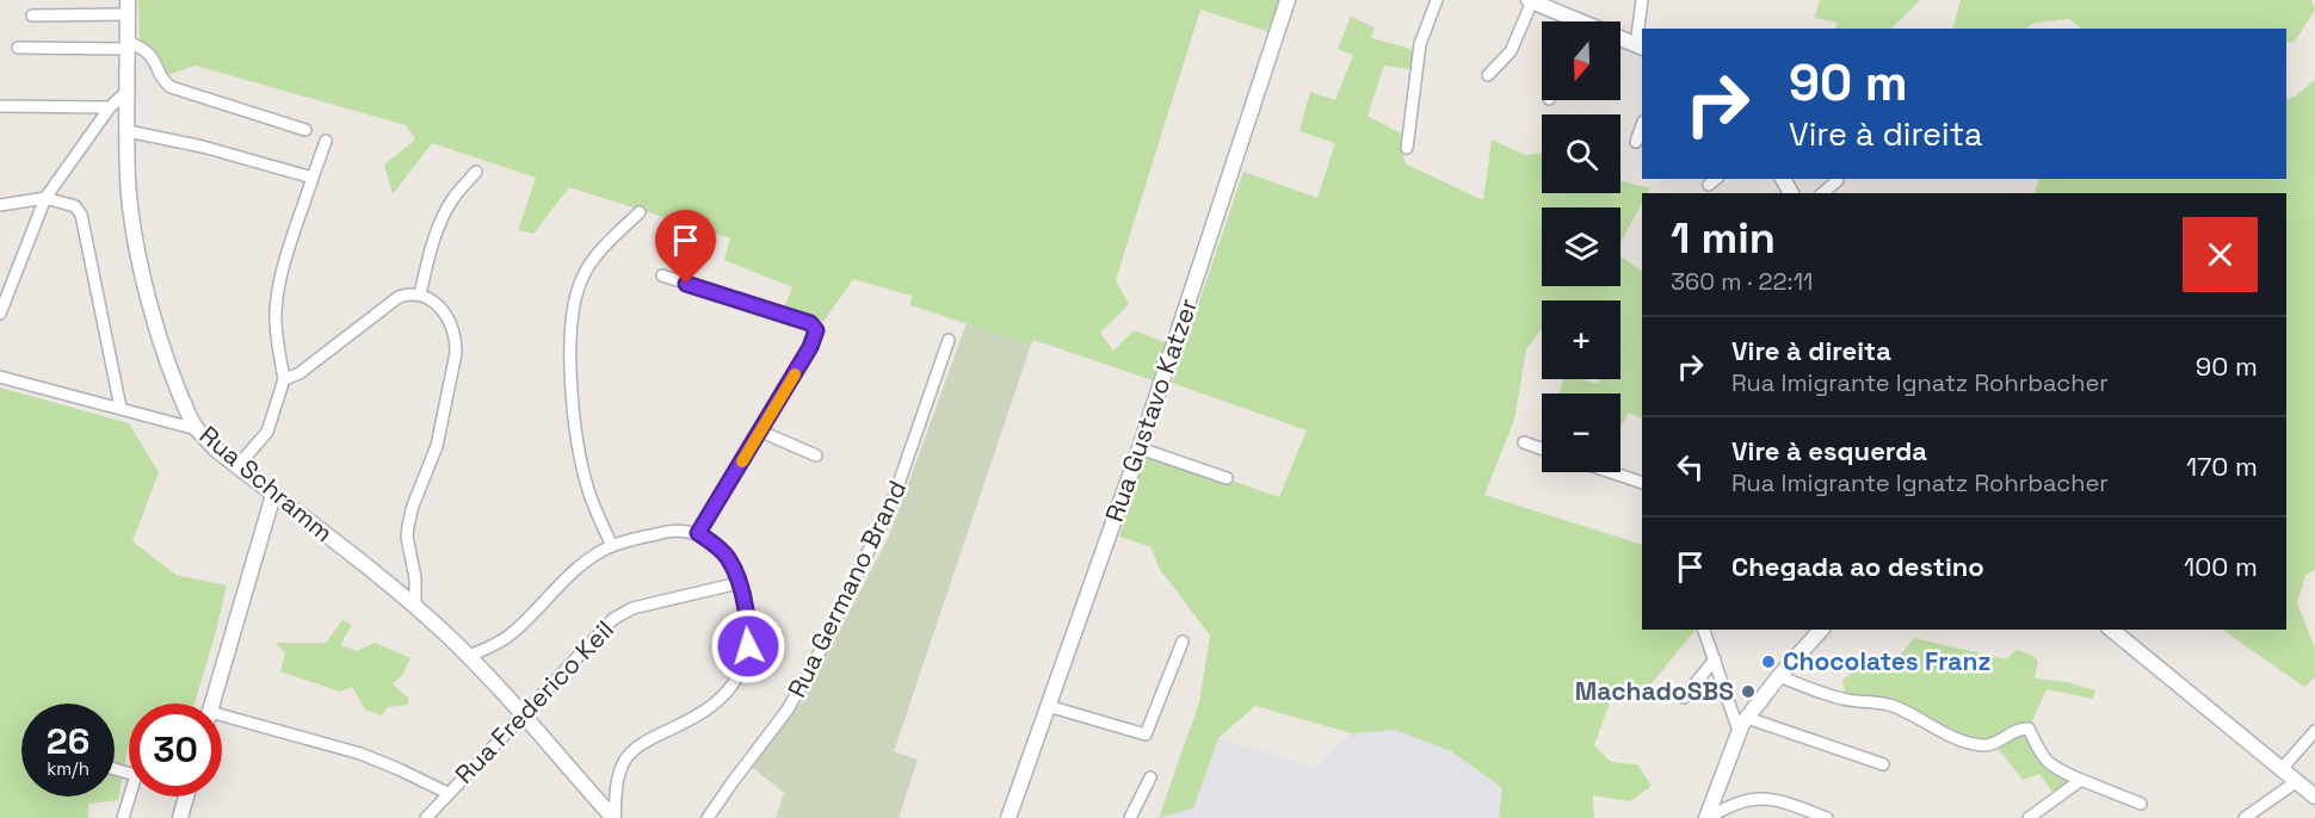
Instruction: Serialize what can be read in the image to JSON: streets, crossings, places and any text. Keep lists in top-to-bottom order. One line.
{"streets":{"street":["Rua Gustavo Katzer","Rua Schramm","Rua Germano Brand","Rua Frederico Keil"]},"crossings":[["Rua Schramm","Rua Frederico Keil"]],"places":["Chocolates Franz","MachadoSBS"],"north":"bottom","page":{"map_buttons":["+","−"],"turn":["90 m","Vire à direita"],"heading":["1 min","360 m · 22:11"],"list":[{"name":"Vire à direita","note":"Rua Imigrante Ignatz Rohrbacher","value":"90 m"},{"name":"Vire à esquerda","note":"Rua Imigrante Ignatz Rohrbacher","value":"170 m"},{"name":"Chegada ao destino","value":"100 m"}],"speed":"26 km/h","limit":"30"}}
